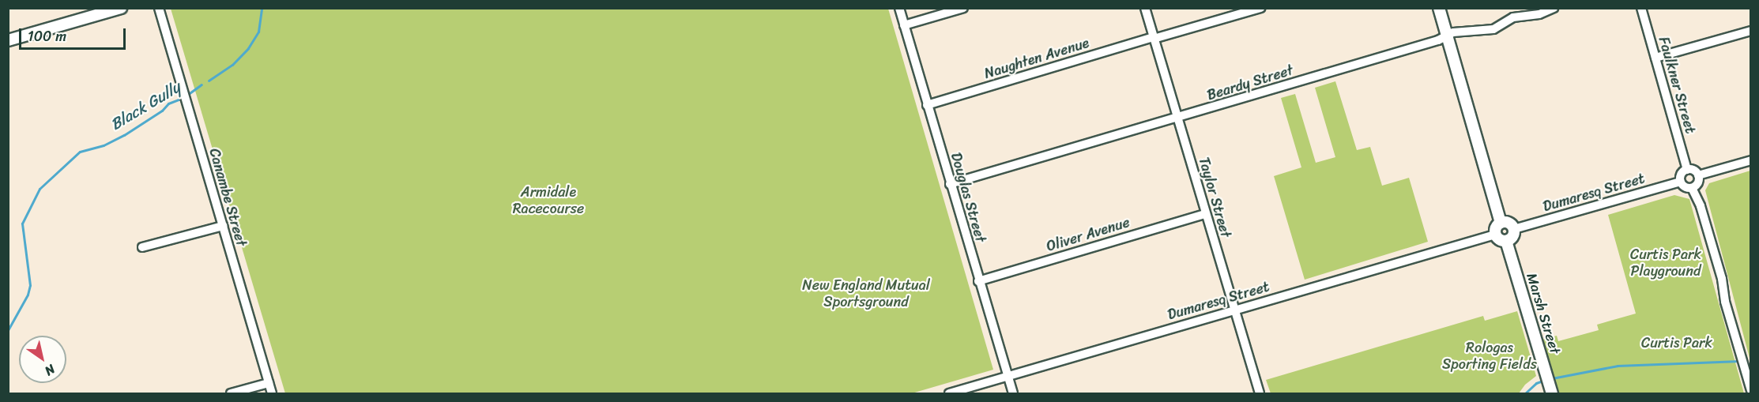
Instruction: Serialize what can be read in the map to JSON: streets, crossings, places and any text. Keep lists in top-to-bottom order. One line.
{"streets":{"main road":["Marsh Street"],"street":["Naughten Avenue","Beardy Street","Faulkner Street","Dumaresq Street","Canambe Street","Douglas Street","Taylor Street","Oliver Avenue"]},"crossings":[["Naughten Avenue","Douglas Street"],["Naughten Avenue","Taylor Street"],["Beardy Street","Douglas Street"],["Beardy Street","Taylor Street"],["Faulkner Street","Dumaresq Street"],["Dumaresq Street","Douglas Street"],["Dumaresq Street","Taylor Street"],["Dumaresq Street","Marsh Street"],["Douglas Street","Oliver Avenue"],["Taylor Street","Oliver Avenue"]],"water":["Black Gully"],"parks":["Armidale Racecourse","Curtis Park Playground","New England Mutual Sportsground","Curtis Park","Rologas Sporting Fields"],"scale_bar":"100 m","north":"bottom right"}
